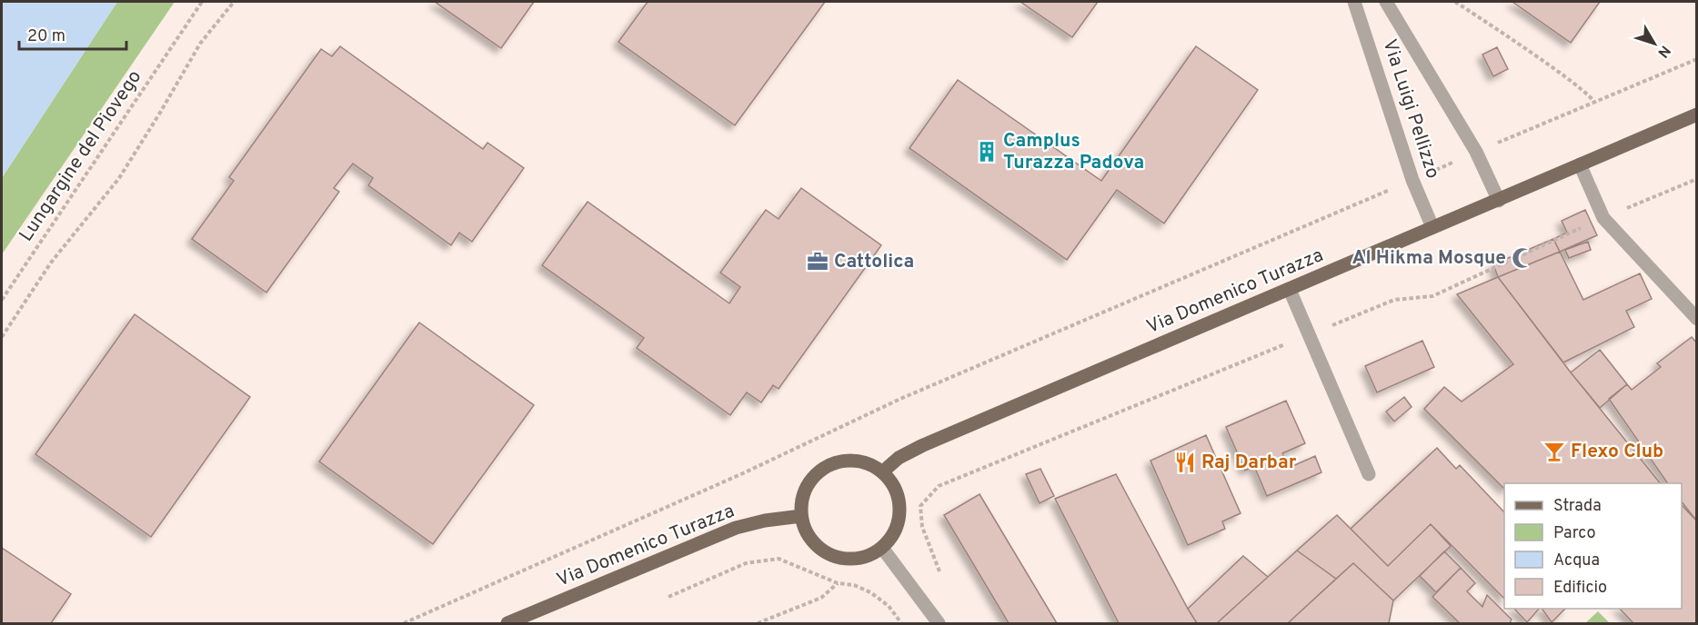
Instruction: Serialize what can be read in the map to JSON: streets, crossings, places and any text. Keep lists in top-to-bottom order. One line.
{"streets":{"main road":["Via Domenico Turazza"],"street":["Via Luigi Pellizzo"],"path":["Lungargine del Piovego"]},"crossings":[["Via Luigi Pellizzo","Via Domenico Turazza"]],"places":{"building":["Camplus Turazza Padova"],"mosque":["Al Hikma Mosque"],"office":["Cattolica"],"bar":["Flexo Club"],"restaurant":["Raj Darbar"]},"legend":["Strada","Parco","Acqua","Edificio"],"scale_bar":"20 m","north":"bottom right"}
